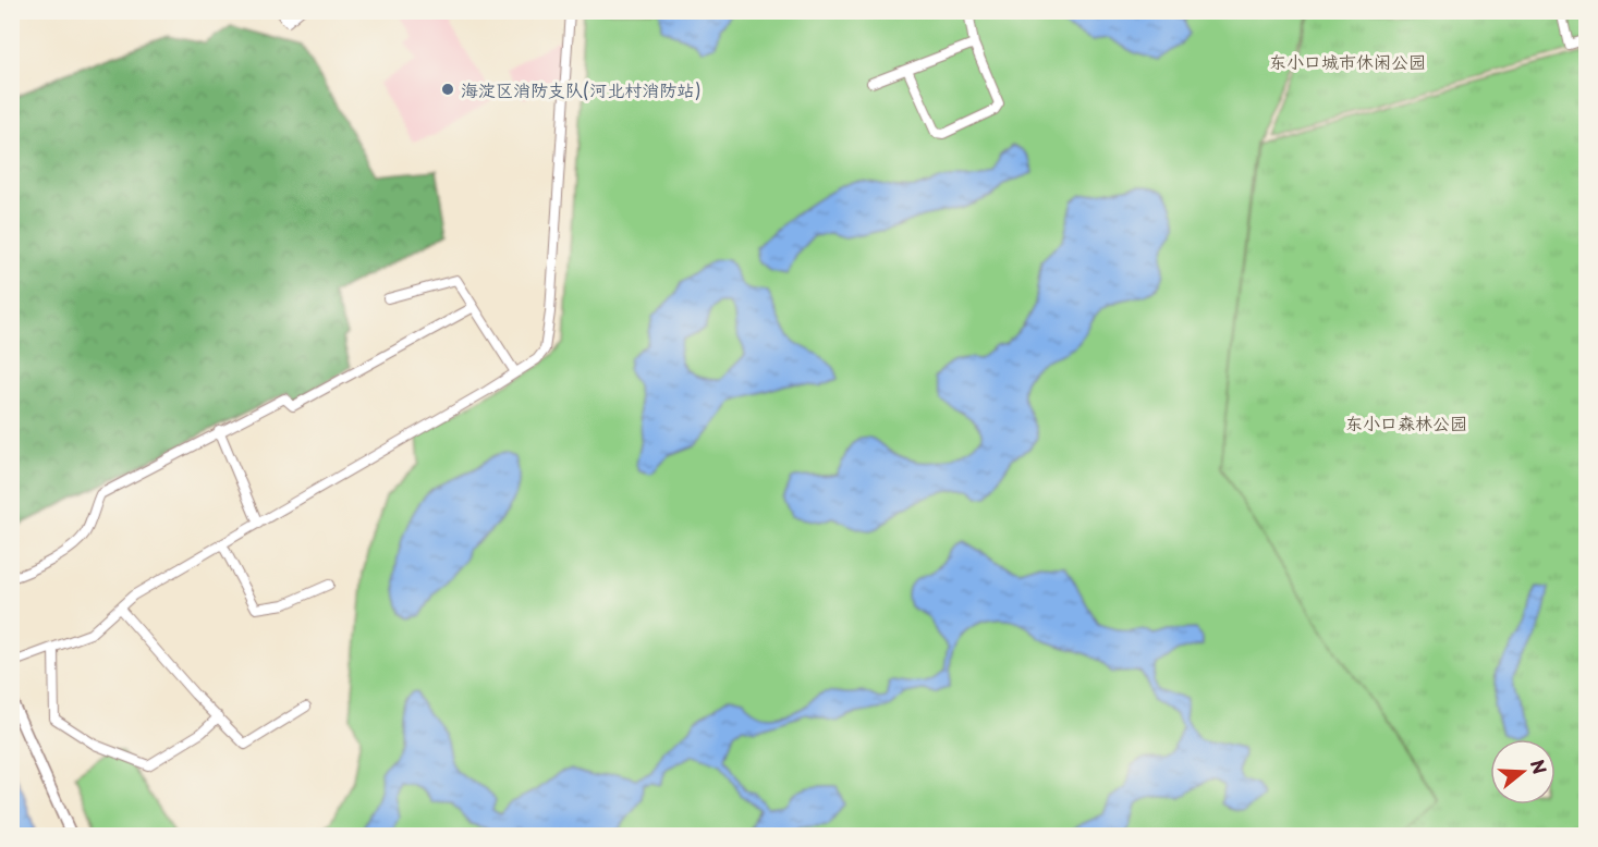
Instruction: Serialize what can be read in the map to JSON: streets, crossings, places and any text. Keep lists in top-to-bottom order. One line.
{"parks":["东小口城市休闲公园","东小口森林公园"],"places":["海淀区消防支队(河北村消防站)"],"north":"right"}
